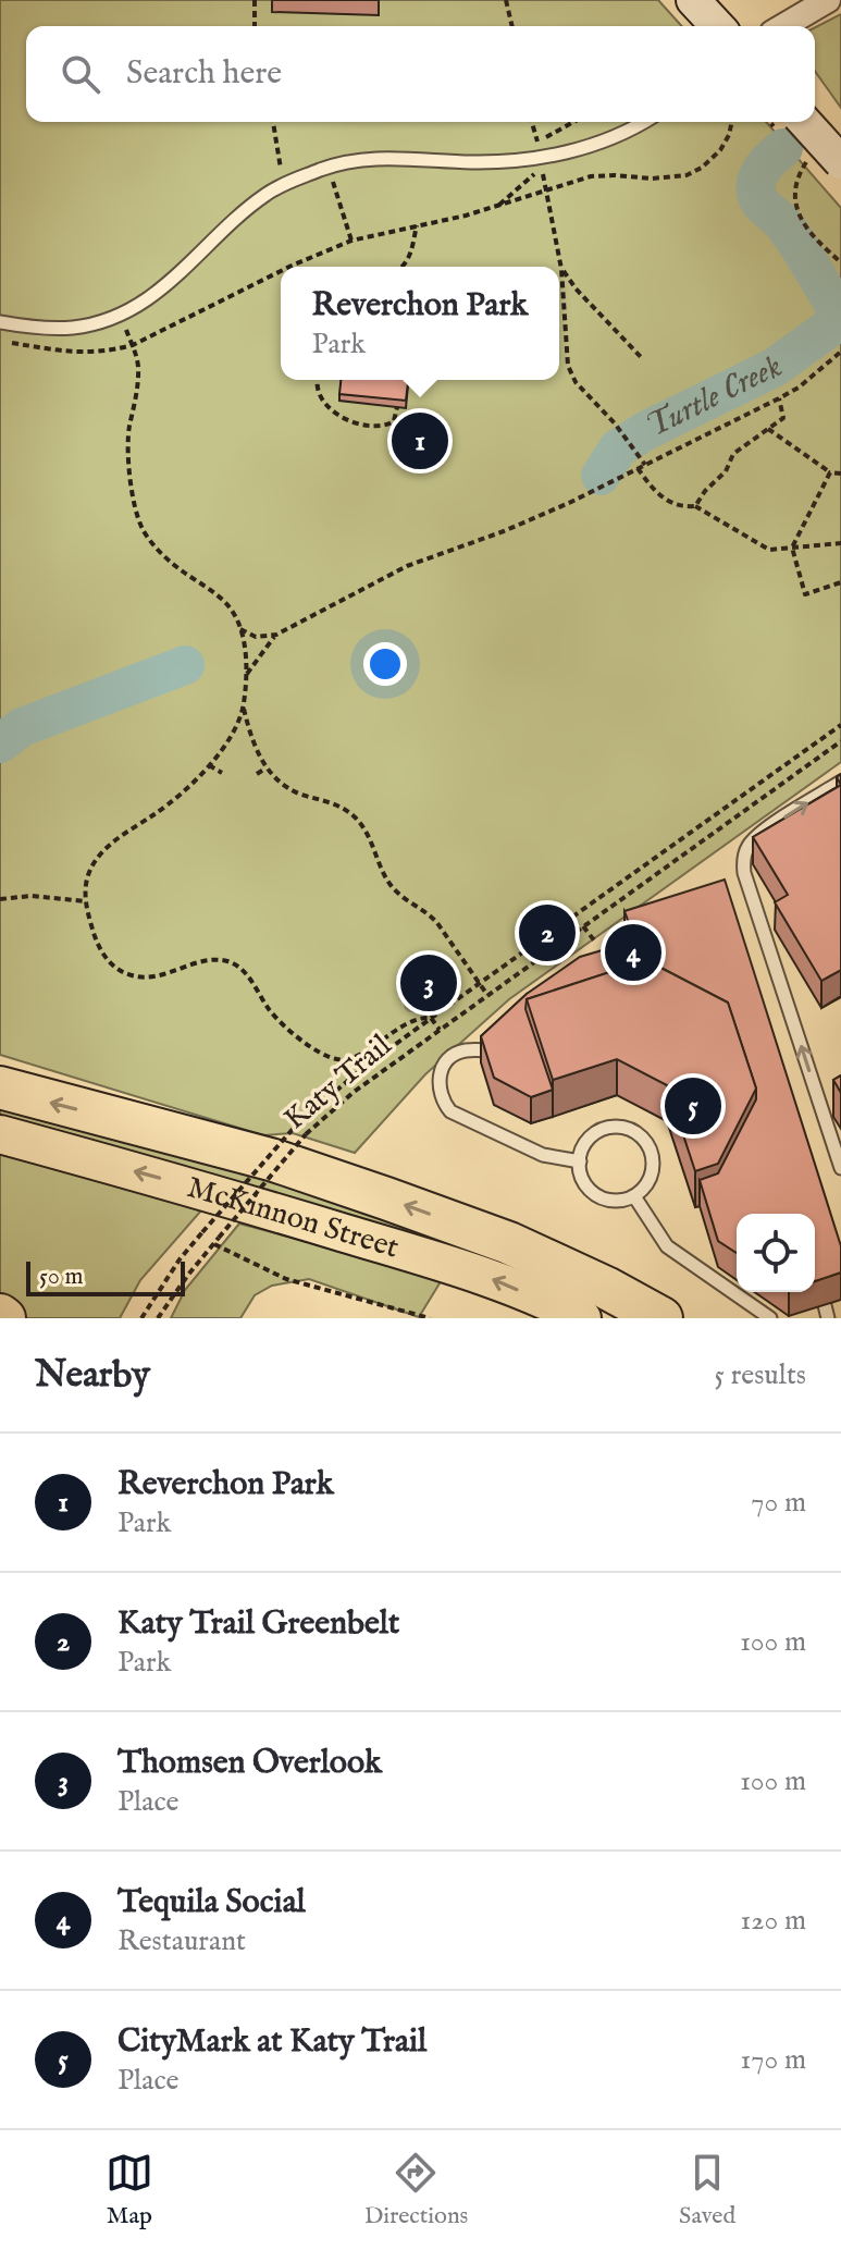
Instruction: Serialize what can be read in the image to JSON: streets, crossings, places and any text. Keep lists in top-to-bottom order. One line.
{"streets":{"main road":["McKinnon Street"],"path":["Katy Trail"]},"one_way":["McKinnon Street"],"water":["Turtle Creek"],"scale_bar":"50 m","page":{"search":"Search here","popup":["Reverchon Park","Park"],"pins":["1","2","4","3","5"],"scale":"50 m","heading":["Nearby","5 results"],"list":[{"mark":"1","name":"Reverchon Park","note":"Park","value":"70 m"},{"mark":"2","name":"Katy Trail Greenbelt","note":"Park","value":"100 m"},{"mark":"3","name":"Thomsen Overlook","note":"Place","value":"100 m"},{"mark":"4","name":"Tequila Social","note":"Restaurant","value":"120 m"},{"mark":"5","name":"CityMark at Katy Trail","note":"Place","value":"170 m"}],"nav":["Map","Directions","Saved"]}}
